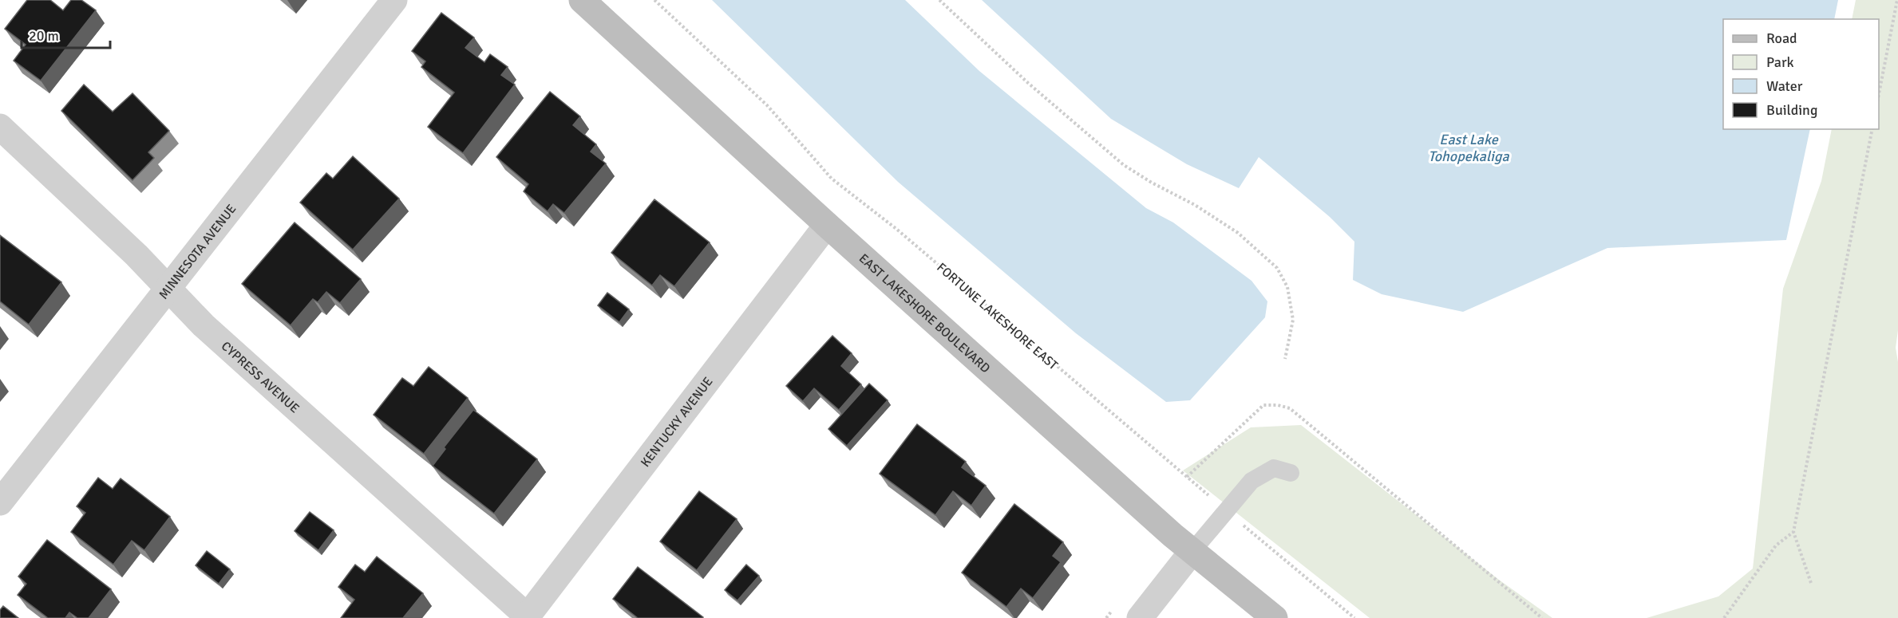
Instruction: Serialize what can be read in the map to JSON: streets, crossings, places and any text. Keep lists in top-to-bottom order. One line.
{"streets":{"street":["MINNESOTA AVENUE","EAST LAKESHORE BOULEVARD","CYPRESS AVENUE","KENTUCKY AVENUE"],"path":["FORTUNE LAKESHORE EAST"]},"crossings":[["MINNESOTA AVENUE","CYPRESS AVENUE"],["EAST LAKESHORE BOULEVARD","KENTUCKY AVENUE"],["CYPRESS AVENUE","KENTUCKY AVENUE"]],"water":["East Lake Tohopekaliga"],"legend":["Road","Park","Water","Building"],"scale_bar":"20 m"}
